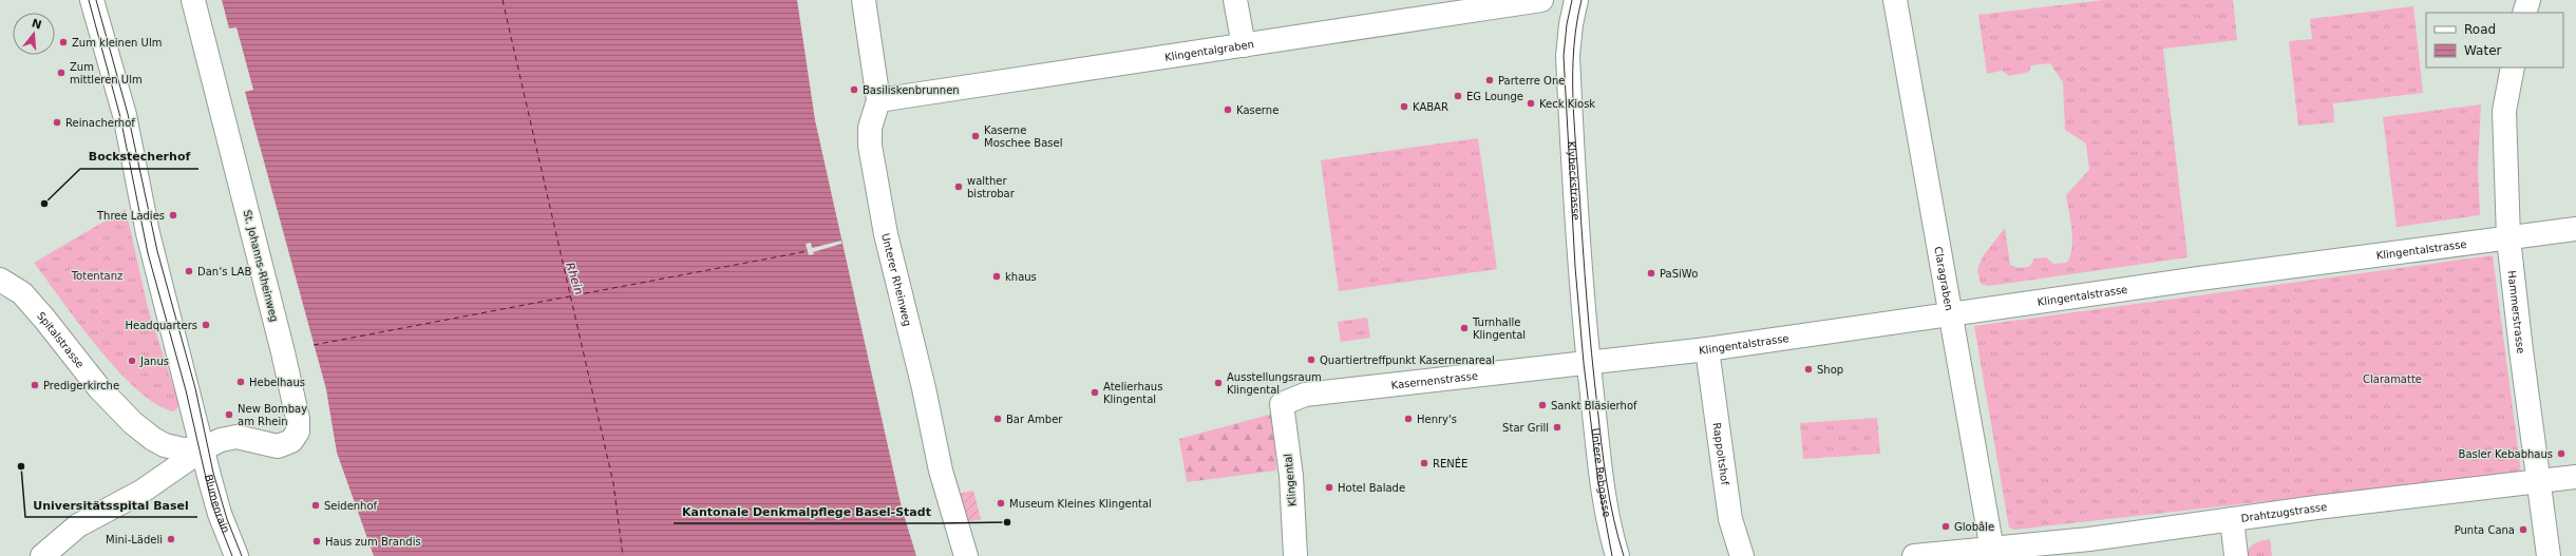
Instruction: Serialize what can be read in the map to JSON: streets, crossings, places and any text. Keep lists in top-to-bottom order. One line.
{"streets":{"street":["Klingentalgraben","Klybeckstrasse","Klingentalstrasse","St. Johanns-Rheinweg","Claragraben","Unterer Rheinweg","Hammerstrasse","Spitalstrasse","Kasernenstrasse","Rappoltshof","Untere Rebgasse","Klingental","Blumenrain","Drahtzugstrasse"]},"crossings":[["Klingentalgraben","Unterer Rheinweg"],["Klybeckstrasse","Klingentalstrasse"],["Klybeckstrasse","Kasernenstrasse"],["Klybeckstrasse","Untere Rebgasse"],["Klingentalstrasse","Claragraben"],["Klingentalstrasse","Hammerstrasse"],["Klingentalstrasse","Kasernenstrasse"],["Klingentalstrasse","Rappoltshof"],["Klingentalstrasse","Untere Rebgasse"],["St. Johanns-Rheinweg","Spitalstrasse"],["St. Johanns-Rheinweg","Blumenrain"],["Claragraben","Drahtzugstrasse"],["Hammerstrasse","Drahtzugstrasse"],["Spitalstrasse","Blumenrain"],["Kasernenstrasse","Untere Rebgasse"],["Kasernenstrasse","Klingental"]],"water":["Rhein"],"parks":["Totentanz","Claramatte"],"places":["Zum kleinen Ulm","Zum mittleren Ulm","Parterre One","Basiliskenbrunnen","EG Lounge","Keck Kiosk","KABAR","Kaserne","Reinacherhof","Kaserne Moschee Basel","walther bistrobar","Bockstecherhof","Three Ladies","Dan‘s LAB","PaSiWo","khaus","Headquarters","Turnhalle Klingental","Quartiertreffpunkt Kasernenareal","Janus","Shop","Hebelhaus","Ausstellungsraum Klingental","Predigerkirche","Atelierhaus Klingental","Sankt Bläsierhof","New Bombay am Rhein","Bar Amber","Henry's","Star Grill","Basler Kebabhaus","RENÉE","Universitätsspital Basel","Hotel Balade","Museum Kleines Klingental","Seidenhof","Kantonale Denkmalpflege Basel-Stadt","Globâle","Punta Cana","Mini-Lädeli","Haus zum Brandis"],"legend":["Road","Water"],"north":"top"}
